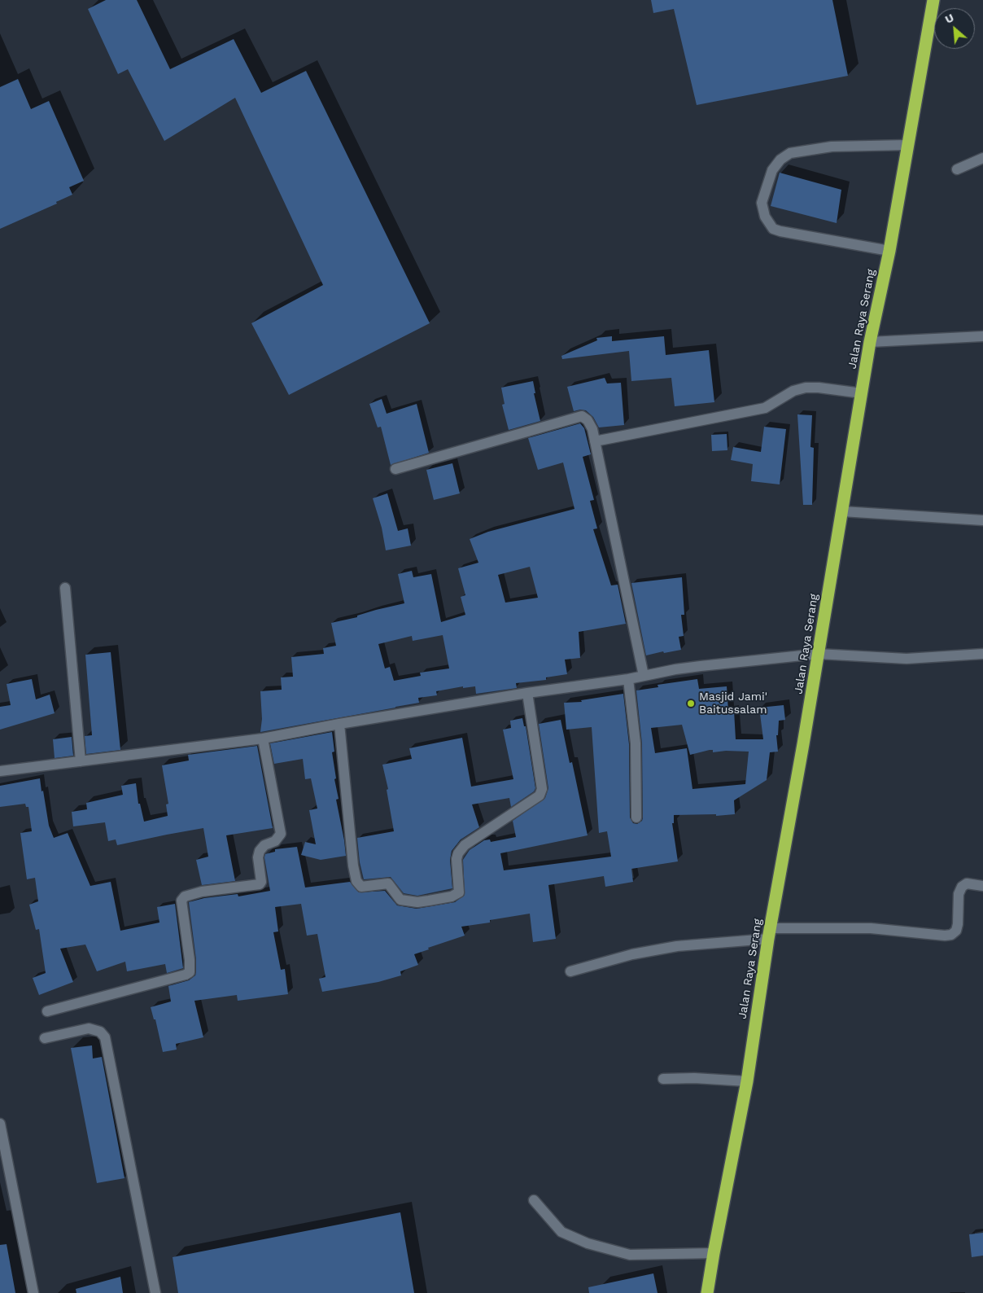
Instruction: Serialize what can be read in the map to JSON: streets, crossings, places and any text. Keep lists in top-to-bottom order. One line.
{"streets":{"highway":["Jalan Raya Serang"]},"places":["Masjid Jami' Baitussalam"],"north":"top left"}
